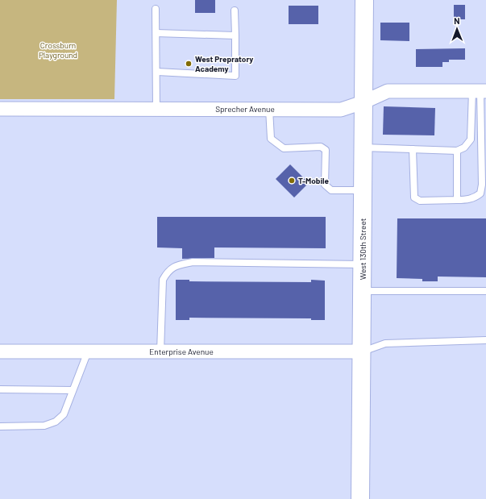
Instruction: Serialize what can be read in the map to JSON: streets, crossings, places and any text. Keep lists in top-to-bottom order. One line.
{"streets":{"main road":["West 130th Street"],"street":["Sprecher Avenue","Enterprise Avenue"]},"crossings":[["Sprecher Avenue","West 130th Street"],["West 130th Street","Enterprise Avenue"]],"parks":["Crossburn Playground"],"places":["West Prepratory Academy","T-Mobile"],"north":"top"}
